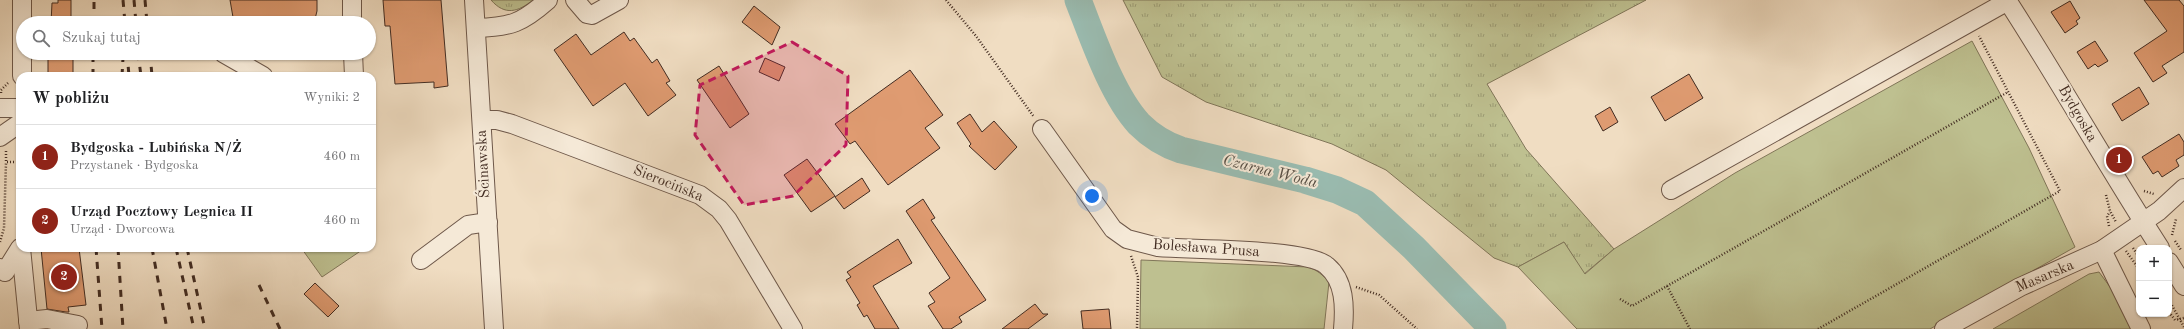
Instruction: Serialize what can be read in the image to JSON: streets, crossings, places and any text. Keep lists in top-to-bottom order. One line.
{"streets":{"street":["Bydgoska","Ścinawska","Sierocińska","Bolesława Prusa","Masarska"]},"crossings":[["Bydgoska","Masarska"],["Ścinawska","Sierocińska"]],"water":["Czarna Woda"],"page":{"search":"Szukaj tutaj","heading":["W pobliżu","Wyniki: 2"],"list":[{"mark":"1","name":"Bydgoska - Lubińska N/Ż","note":"Przystanek · Bydgoska","value":"460 m"},{"mark":"2","name":"Urząd Pocztowy Legnica II","note":"Urząd · Dworcowa","value":"460 m"}],"pins":["1","2"],"map_buttons":["+","−"]}}
